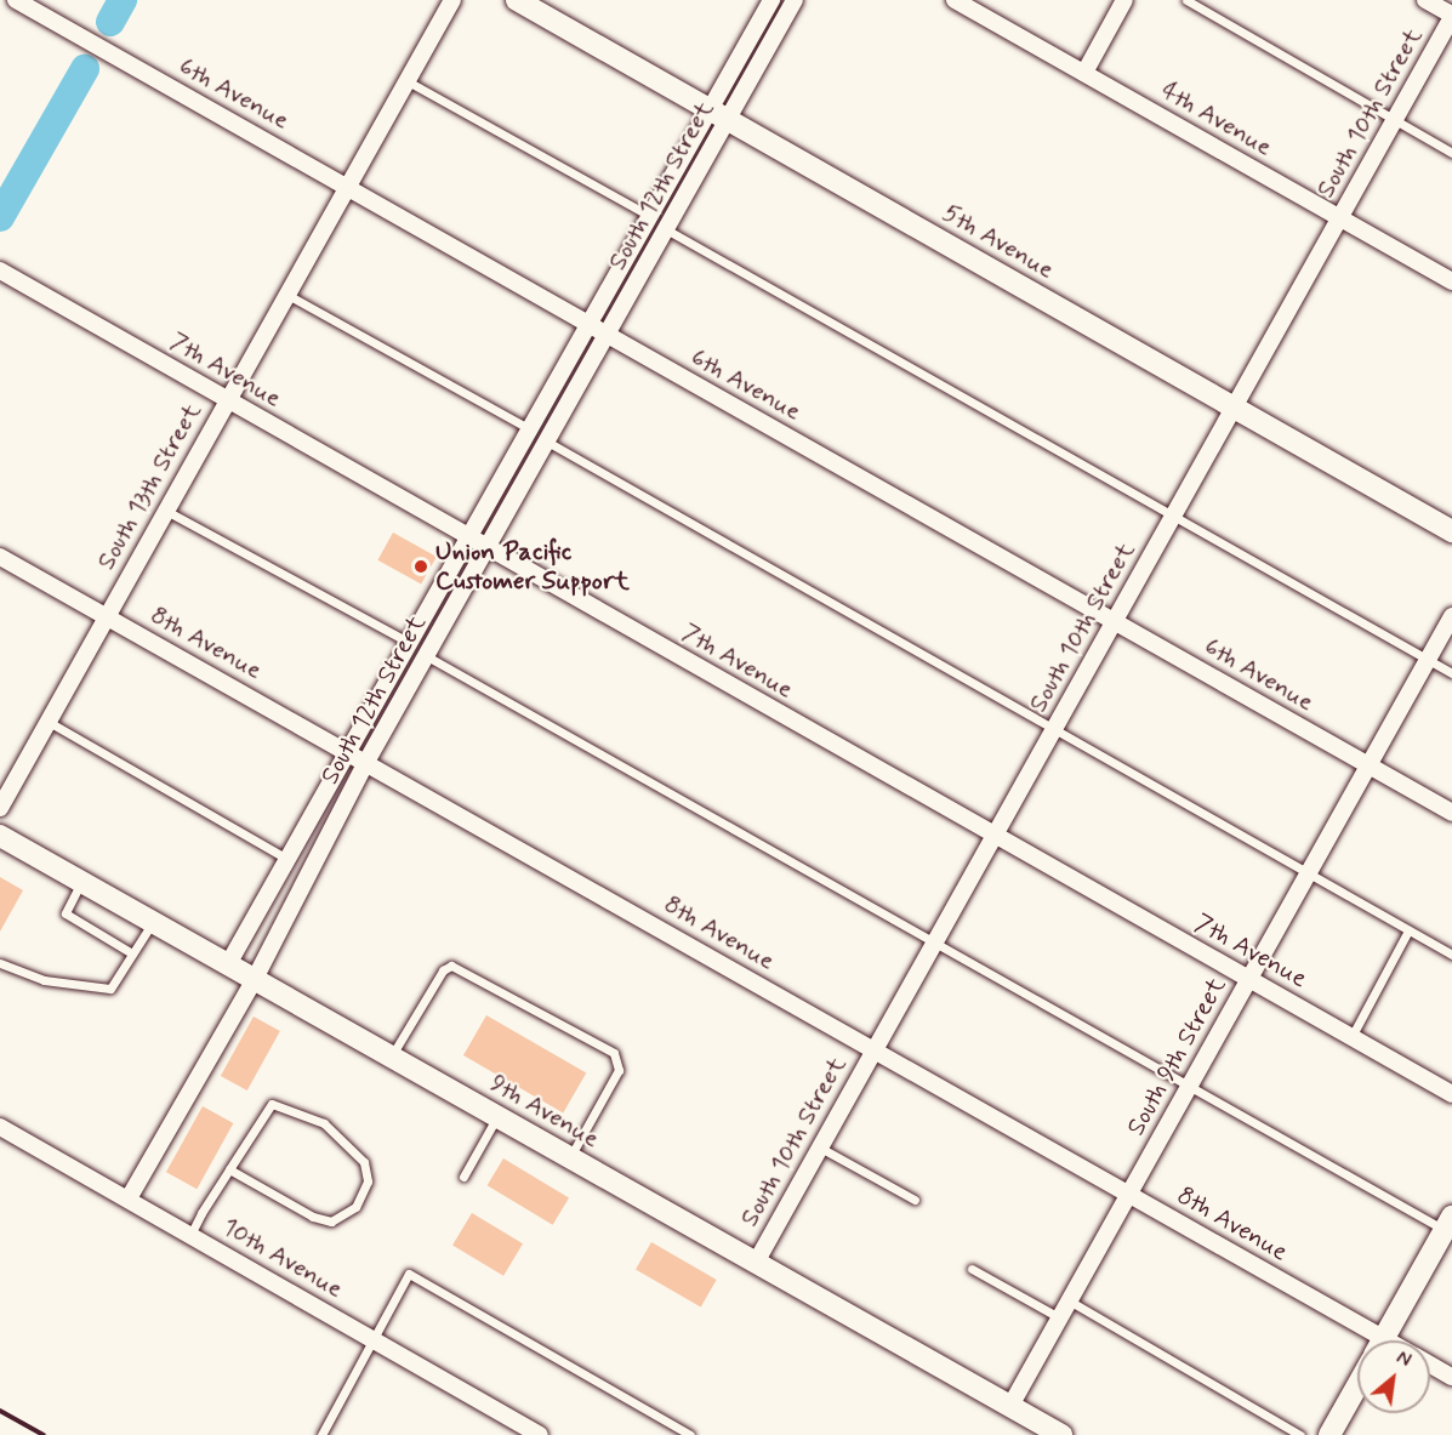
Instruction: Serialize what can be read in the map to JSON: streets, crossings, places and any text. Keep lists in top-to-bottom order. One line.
{"streets":{"street":["6th Avenue","South 10th Street","4th Avenue","South 12th Street","5th Avenue","7th Avenue","South 13th Street","8th Avenue","South 9th Street","9th Avenue","10th Avenue"]},"crossings":[["6th Avenue","South 10th Street"],["6th Avenue","South 12th Street"],["6th Avenue","South 13th Street"],["6th Avenue","South 9th Street"],["South 10th Street","4th Avenue"],["South 10th Street","5th Avenue"],["South 10th Street","7th Avenue"],["South 10th Street","8th Avenue"],["South 10th Street","9th Avenue"],["South 12th Street","5th Avenue"],["South 12th Street","7th Avenue"],["South 12th Street","8th Avenue"],["South 12th Street","9th Avenue"],["South 12th Street","10th Avenue"],["7th Avenue","South 13th Street"],["7th Avenue","South 9th Street"],["South 13th Street","8th Avenue"],["8th Avenue","South 9th Street"],["South 9th Street","9th Avenue"]],"places":["Union Pacific Customer Support"],"north":"top right"}
